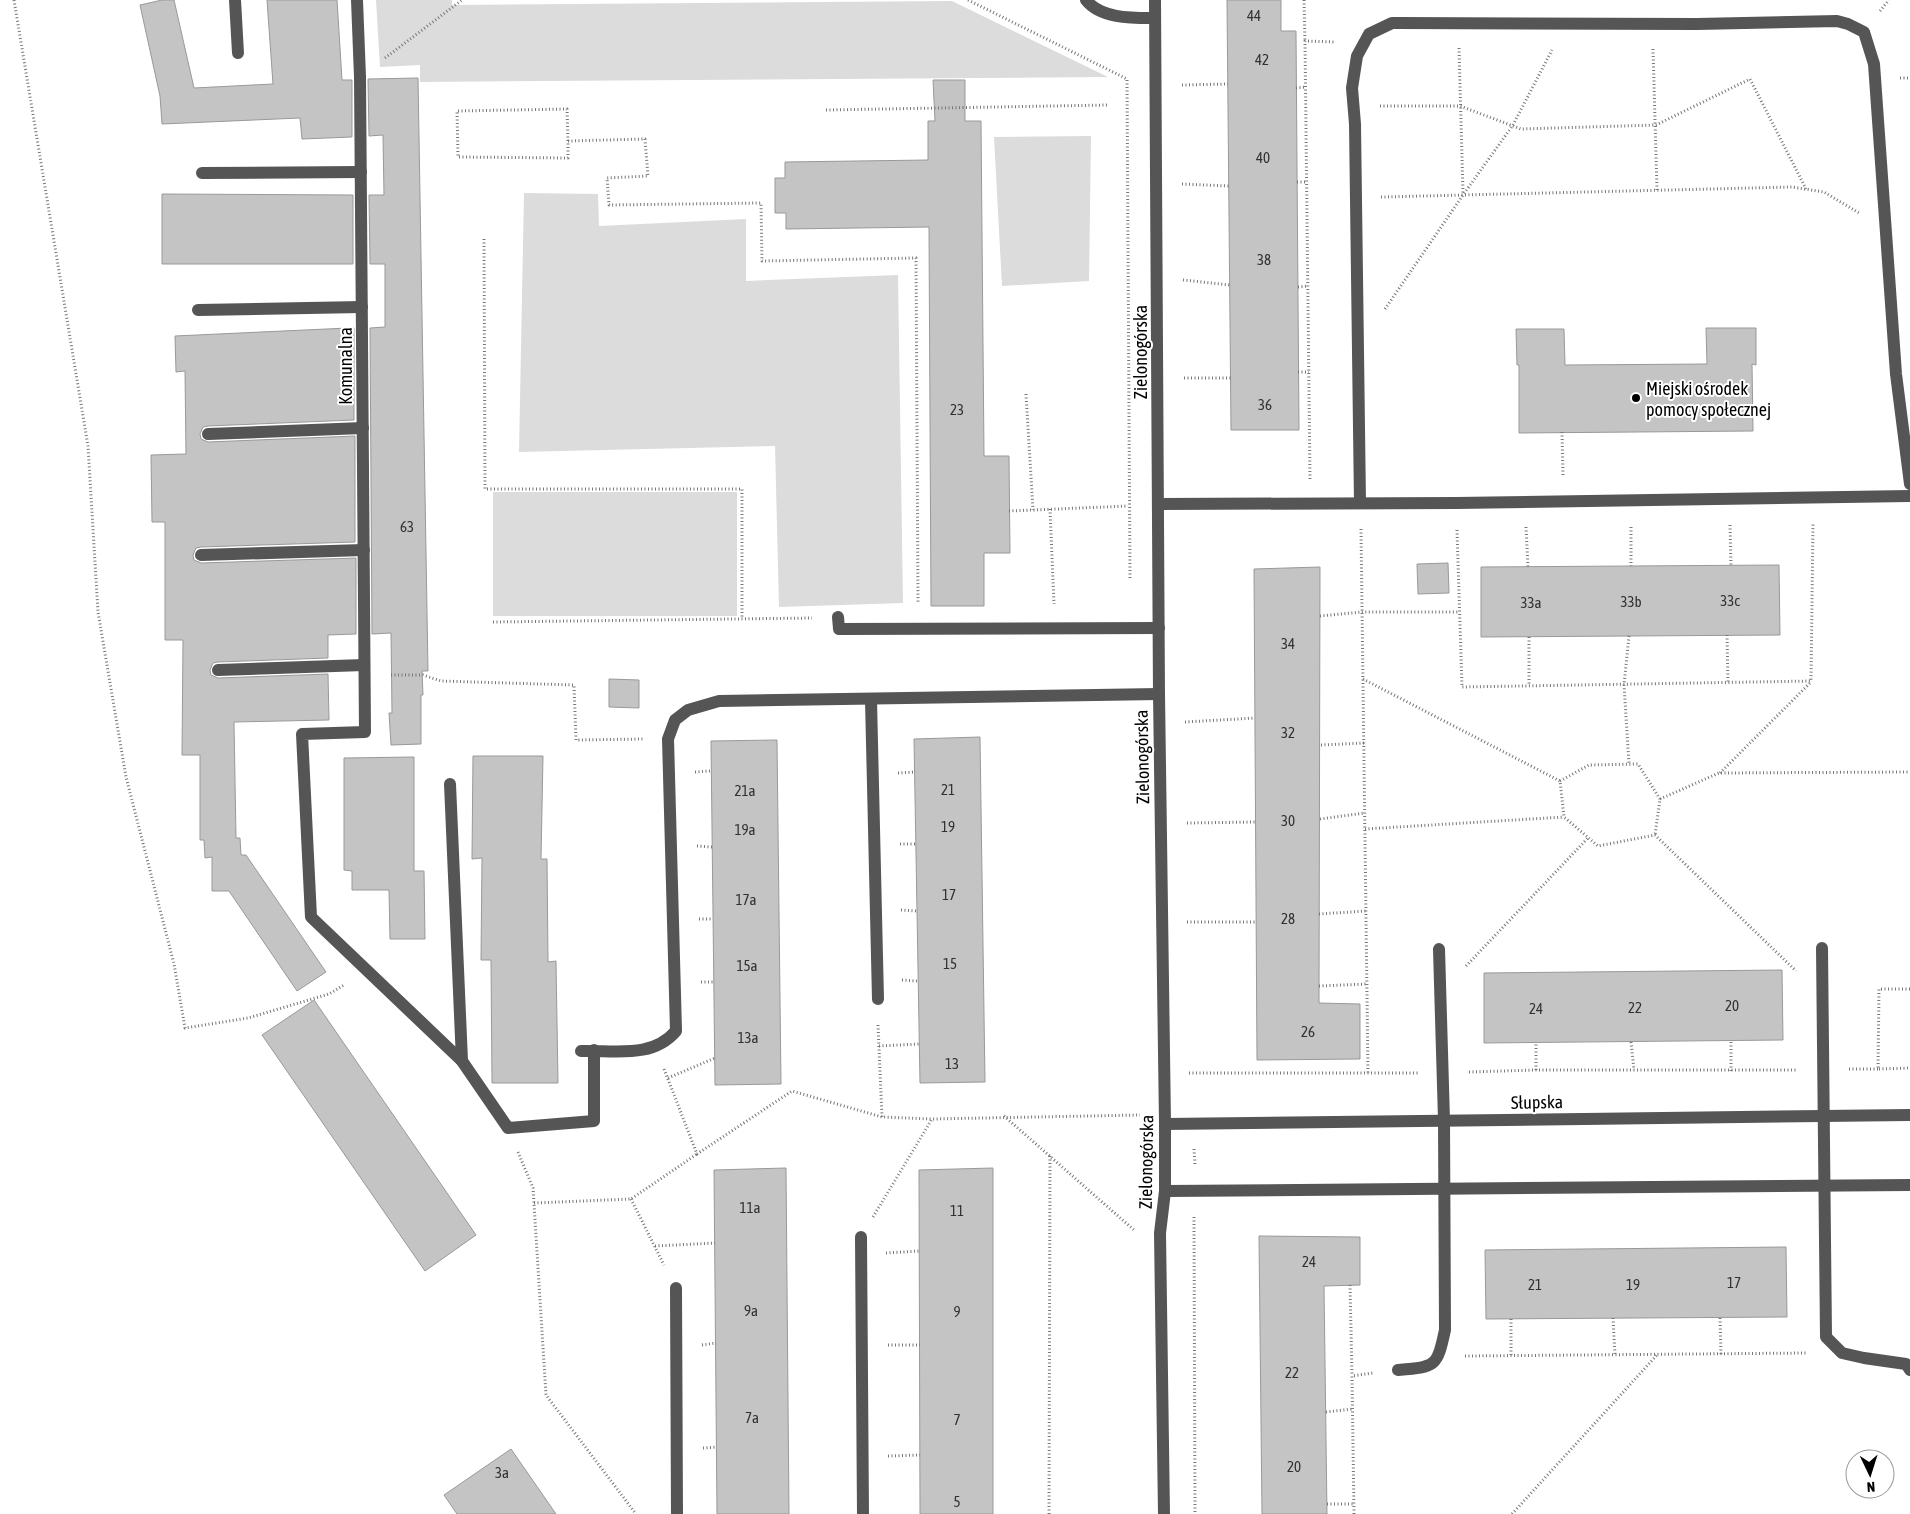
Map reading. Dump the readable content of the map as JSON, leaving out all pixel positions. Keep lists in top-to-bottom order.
{
  "streets": {
    "street": ["Zielonogórska", "Komunalna", "Słupska"]
  },
  "crossings": [
    ["Zielonogórska", "Słupska"]
  ],
  "places": ["Miejski ośrodek pomocy społecznej"],
  "house_numbers": [
    "44",
    "42",
    "40",
    "38",
    "36",
    "23",
    "63",
    "33c",
    "33b",
    "33a",
    "34",
    "32",
    "21",
    "21a",
    "30",
    "19",
    "19a",
    "17",
    "17a",
    "28",
    "15",
    "15a",
    "20",
    "22",
    "24",
    "26",
    "13a",
    "13",
    "11a",
    "11",
    "24",
    "17",
    "21",
    "19",
    "9a",
    "9",
    "22",
    "7a",
    "7",
    "20",
    "3a",
    "5"
  ],
  "north": "bottom"
}
